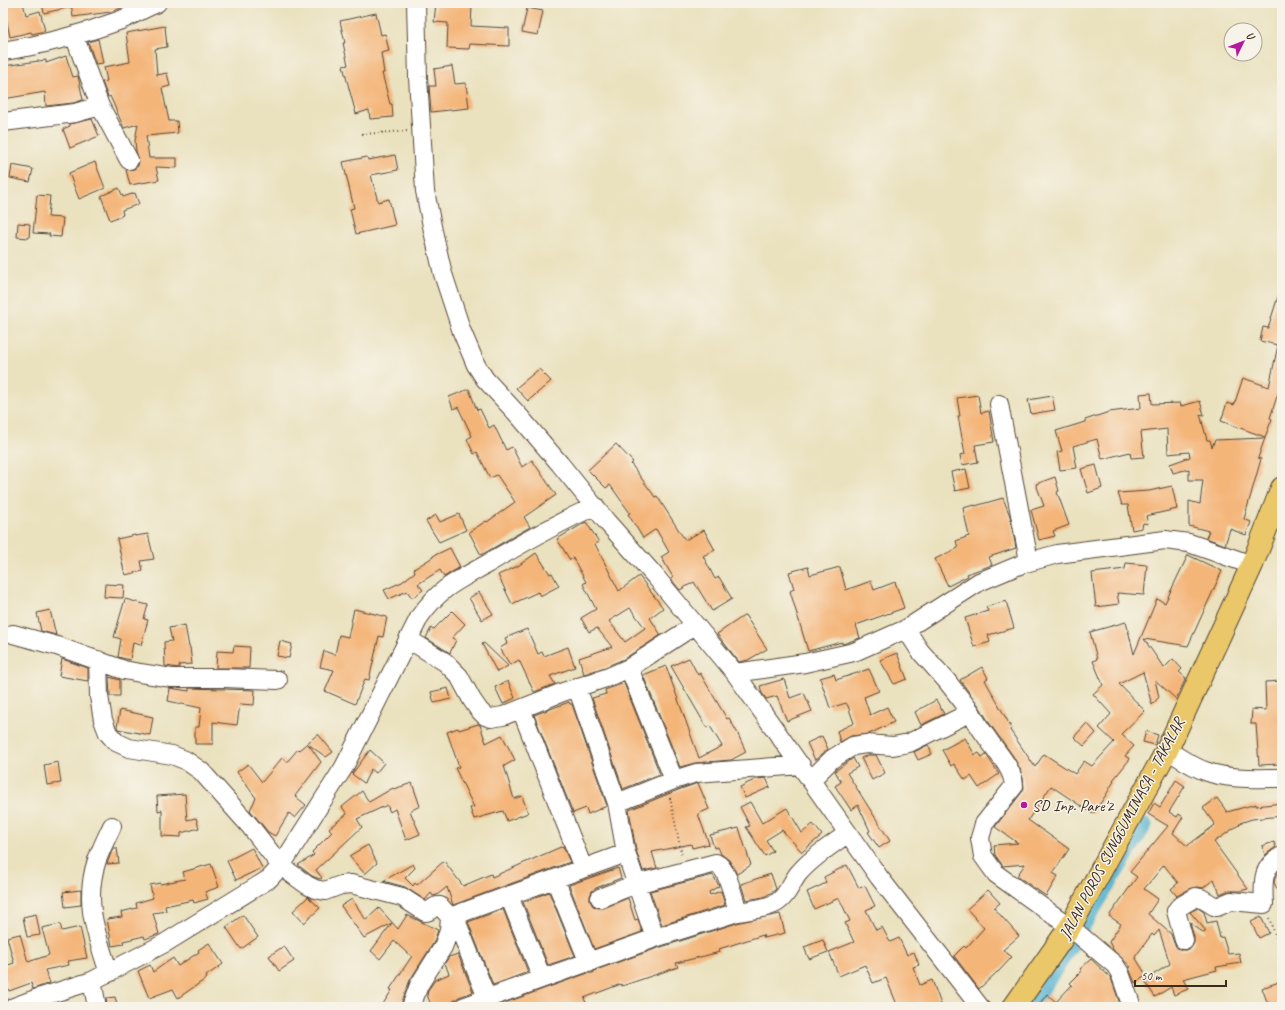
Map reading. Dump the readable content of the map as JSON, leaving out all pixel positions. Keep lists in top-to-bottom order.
{
  "streets": {
    "highway": ["JALAN POROS SUNGGUMINASA - TAKALAR"]
  },
  "places": ["SD Inp. Pare'2"],
  "scale_bar": "50 m",
  "north": "top right"
}
